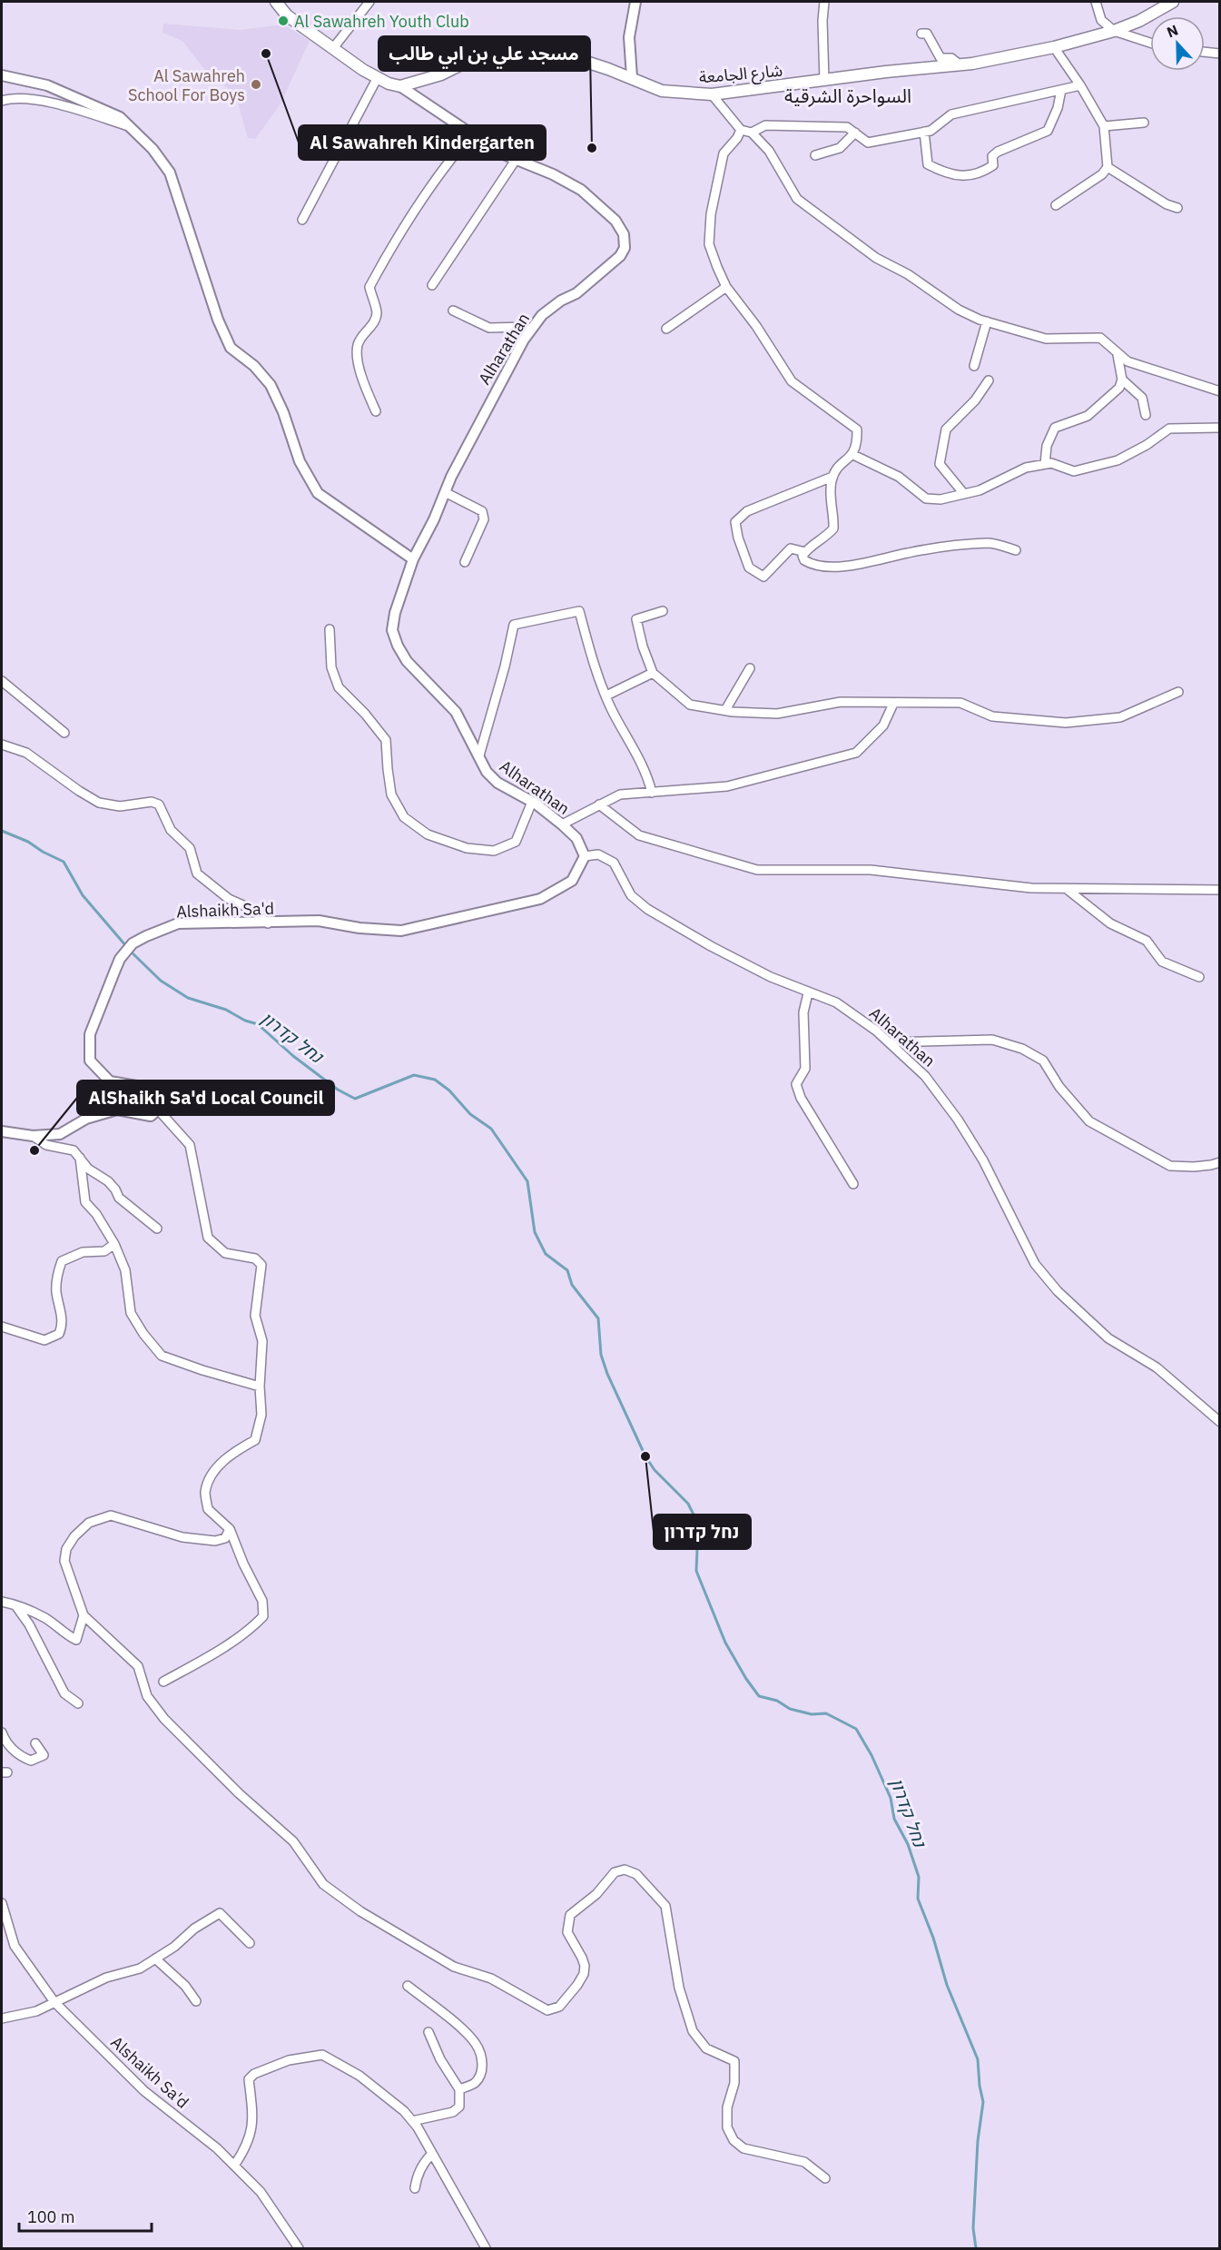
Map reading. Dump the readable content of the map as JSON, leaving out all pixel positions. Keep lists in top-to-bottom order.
{
  "streets": {
    "main road": ["شارع الجامعة"],
    "street": ["Alharathan", "Alshaikh Sa'd"]
  },
  "crossings": [
    ["شارع الجامعة", "Alharathan"],
    ["Alharathan", "Alshaikh Sa'd"]
  ],
  "districts": ["السواحرة الشرقية"],
  "water": ["נחל קדרון"],
  "places": [
    "Al Sawahreh Youth Club",
    "Al Sawahreh Kindergarten",
    "Al Sawahreh School For Boys",
    "مسجد علي بن ابي طالب",
    "AlShaikh Sa'd Local Council",
    "נחל קדרון"
  ],
  "scale_bar": "100 m",
  "north": "top"
}
